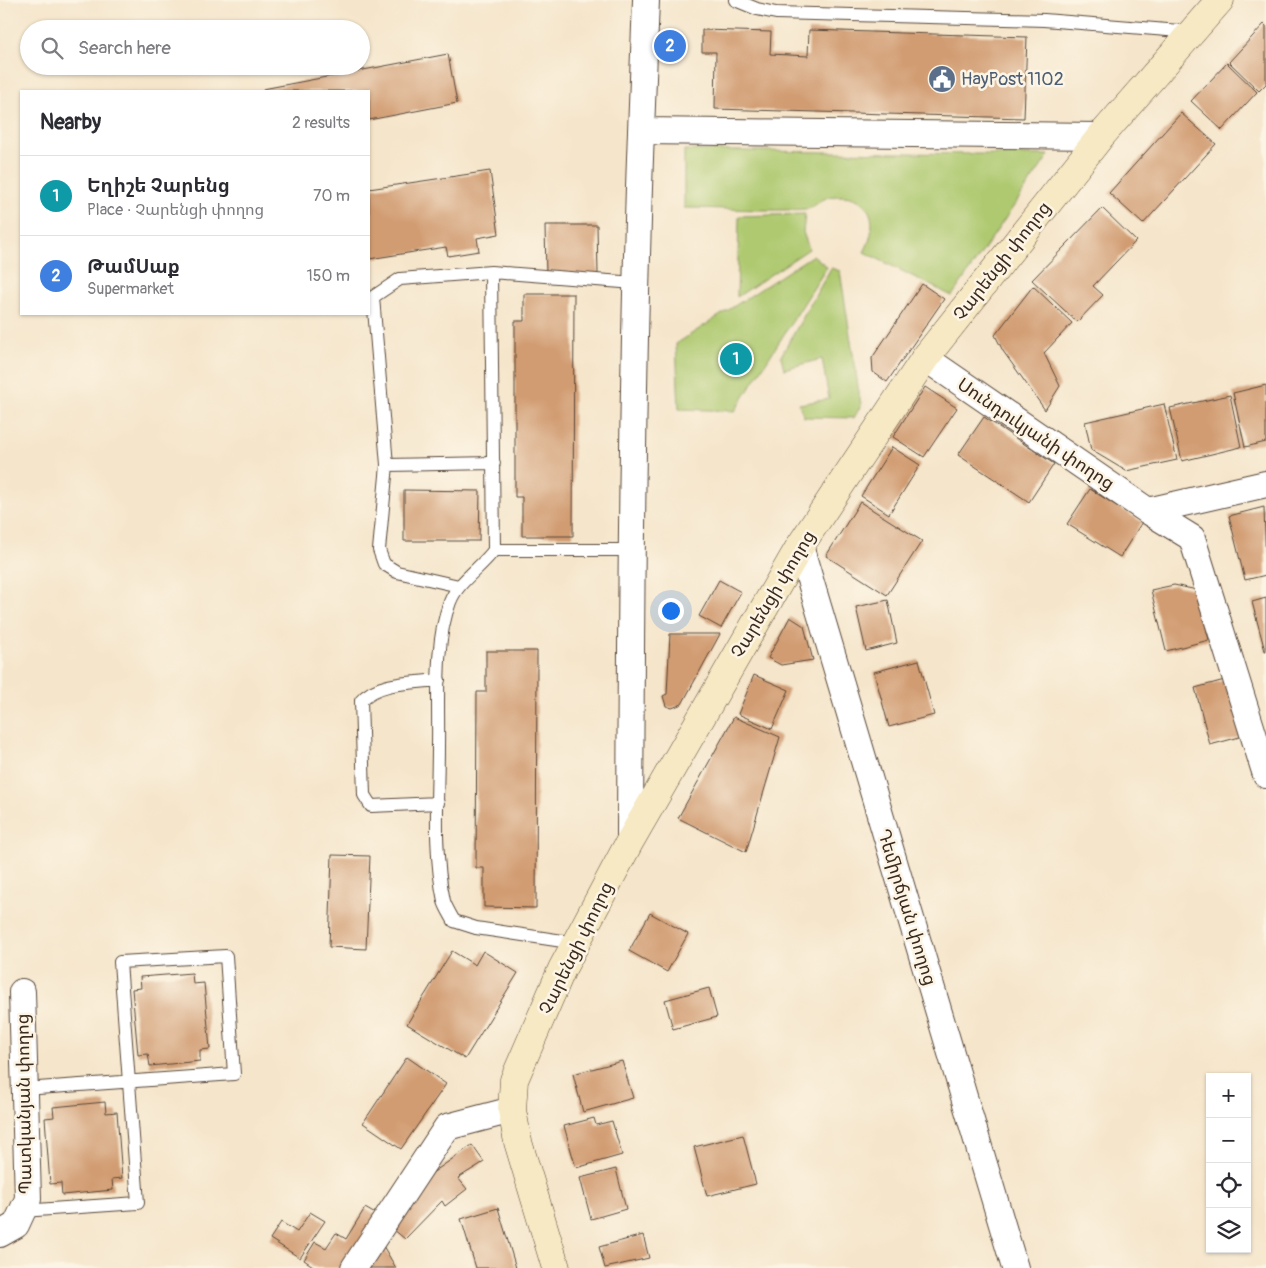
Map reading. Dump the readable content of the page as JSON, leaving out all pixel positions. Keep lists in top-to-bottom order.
{
  "streets": {
    "main road": ["Չարենցի փողոց"],
    "street": ["Սունդուկյանի փողոց", "Դեմիրճյան փողոց", "Պատկանյան փողոց"]
  },
  "crossings": [
    ["Չարենցի փողոց", "Սունդուկյանի փողոց"],
    ["Չարենցի փողոց", "Դեմիրճյան փողոց"]
  ],
  "places": {
    "public building": ["HayPost 1102"]
  },
  "page": {
    "search": "Search here",
    "pins": ["2", "1"],
    "heading": ["Nearby", "2 results"],
    "list": [
      {
        "mark": "1",
        "name": "Եղիշե Չարենց",
        "note": "Place · Չարենցի փողոց",
        "value": "70 m"
      },
      {
        "mark": "2",
        "name": "ԹամՍաք",
        "note": "Supermarket",
        "value": "150 m"
      }
    ],
    "map_buttons": ["+", "−"]
  }
}
